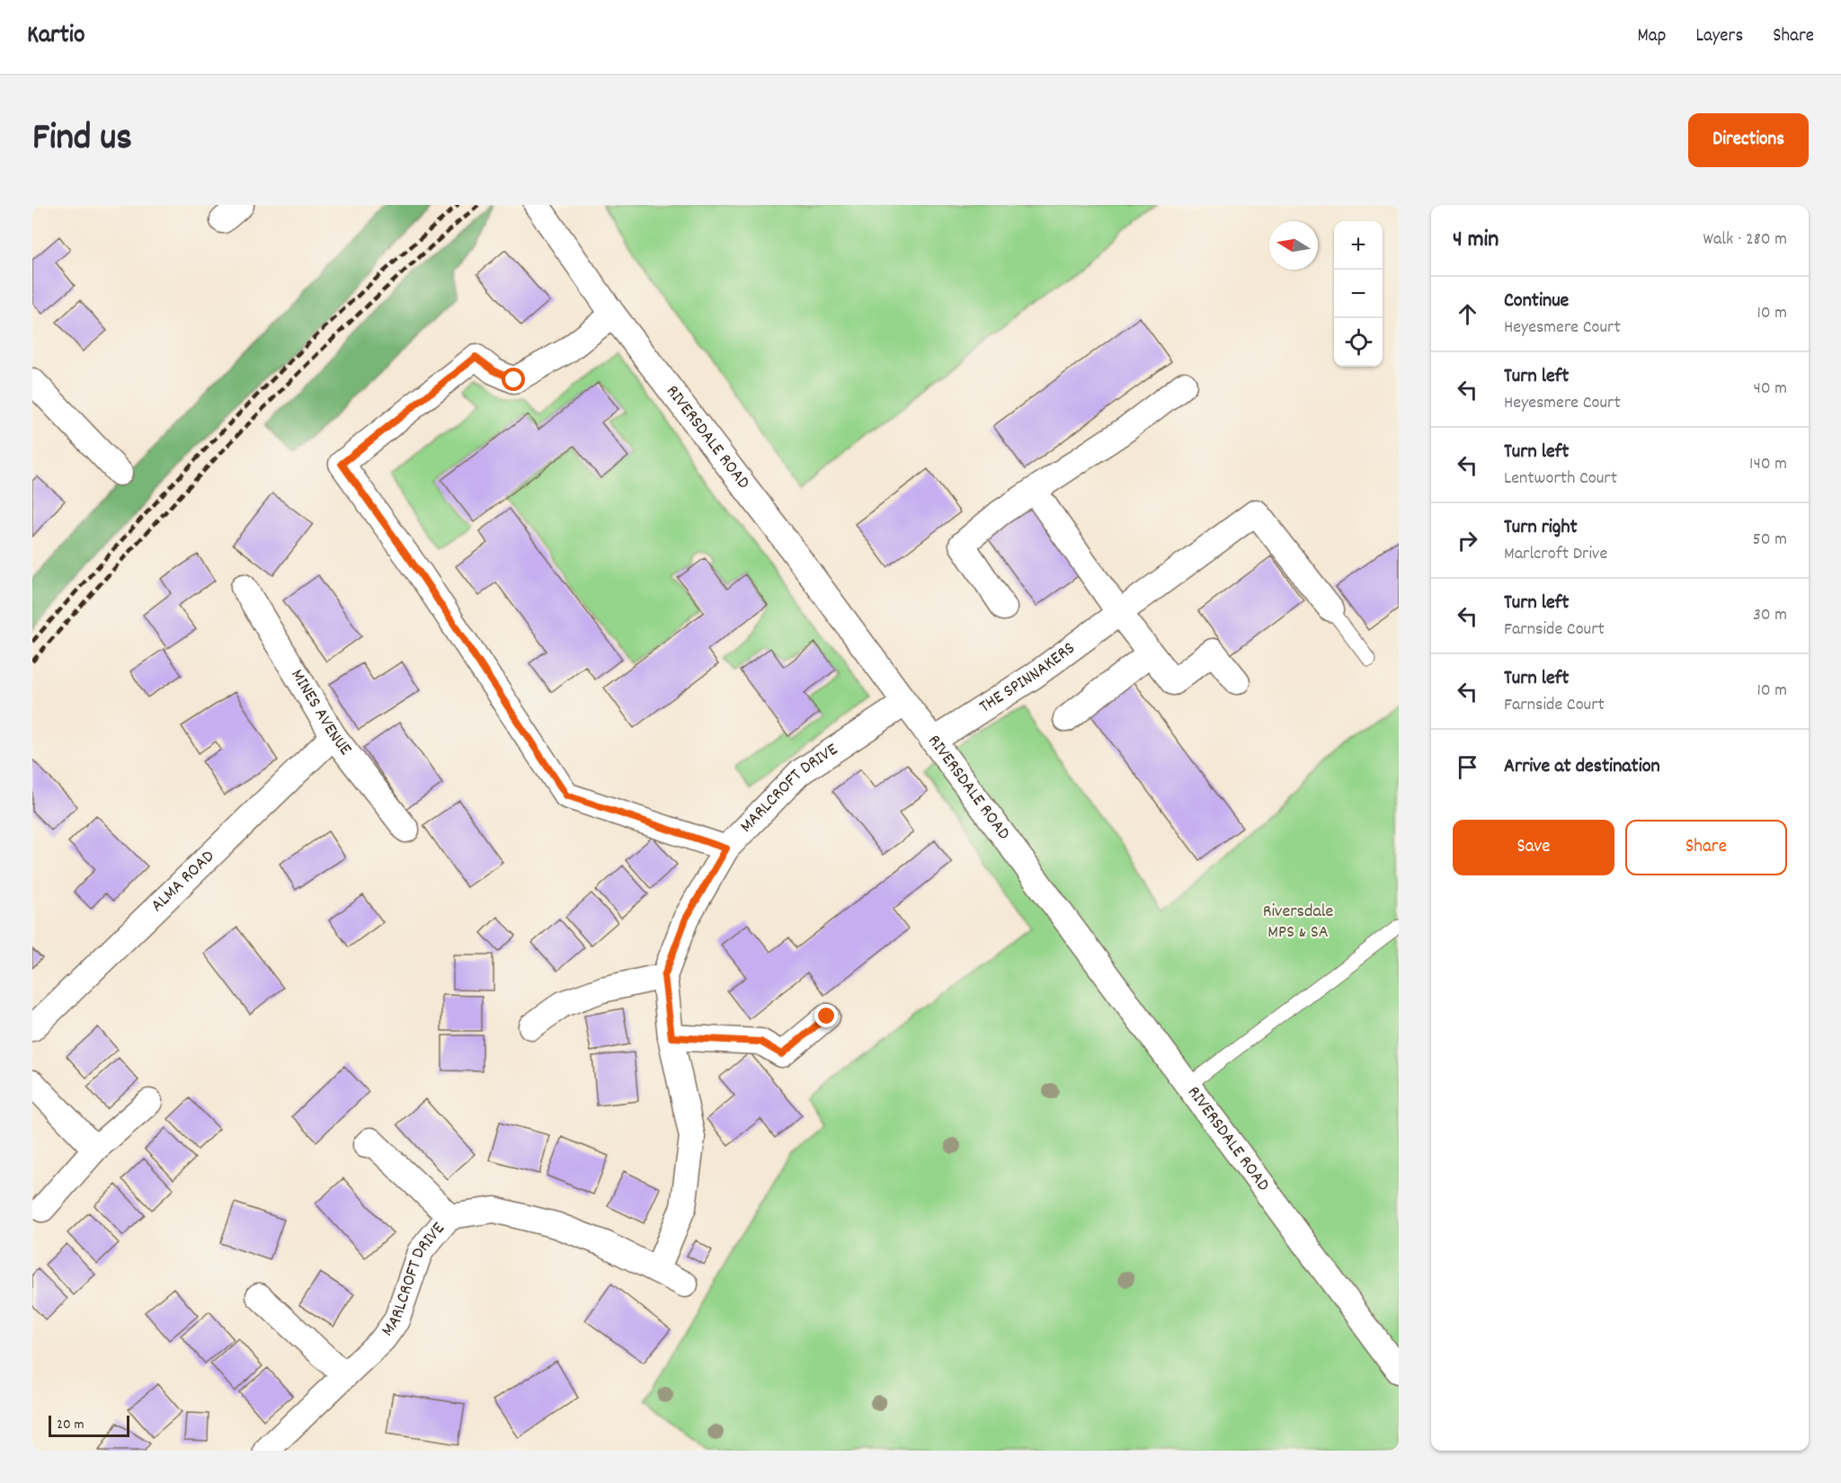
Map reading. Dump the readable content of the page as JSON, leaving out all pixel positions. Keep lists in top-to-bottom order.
{
  "streets": {
    "street": [
      "RIVERSDALE ROAD",
      "THE SPINNAKERS",
      "MINES AVENUE",
      "MARLCROFT DRIVE",
      "ALMA ROAD"
    ]
  },
  "crossings": [
    ["RIVERSDALE ROAD", "THE SPINNAKERS"],
    ["RIVERSDALE ROAD", "MARLCROFT DRIVE"],
    ["MINES AVENUE", "ALMA ROAD"]
  ],
  "parks": ["Riversdale MPS & SA"],
  "scale_bar": "20 m",
  "north": "left",
  "page": {
    "header": "Kartio",
    "nav": ["Map", "Layers", "Share"],
    "title": "Find us",
    "buttons": [
      "Directions",
      ["Save", "Share"]
    ],
    "heading": ["4 min", "Walk · 280 m"],
    "map_buttons": ["+", "−"],
    "list": [
      ["Continue", "Heyesmere Court", "10 m"],
      ["Turn left", "Heyesmere Court", "40 m"],
      ["Turn left", "Lentworth Court", "140 m"],
      ["Turn right", "Marlcroft Drive", "50 m"],
      ["Turn left", "Farnside Court", "30 m"],
      ["Turn left", "Farnside Court", "10 m"],
      "Arrive at destination"
    ],
    "scale": "20 m"
  }
}
